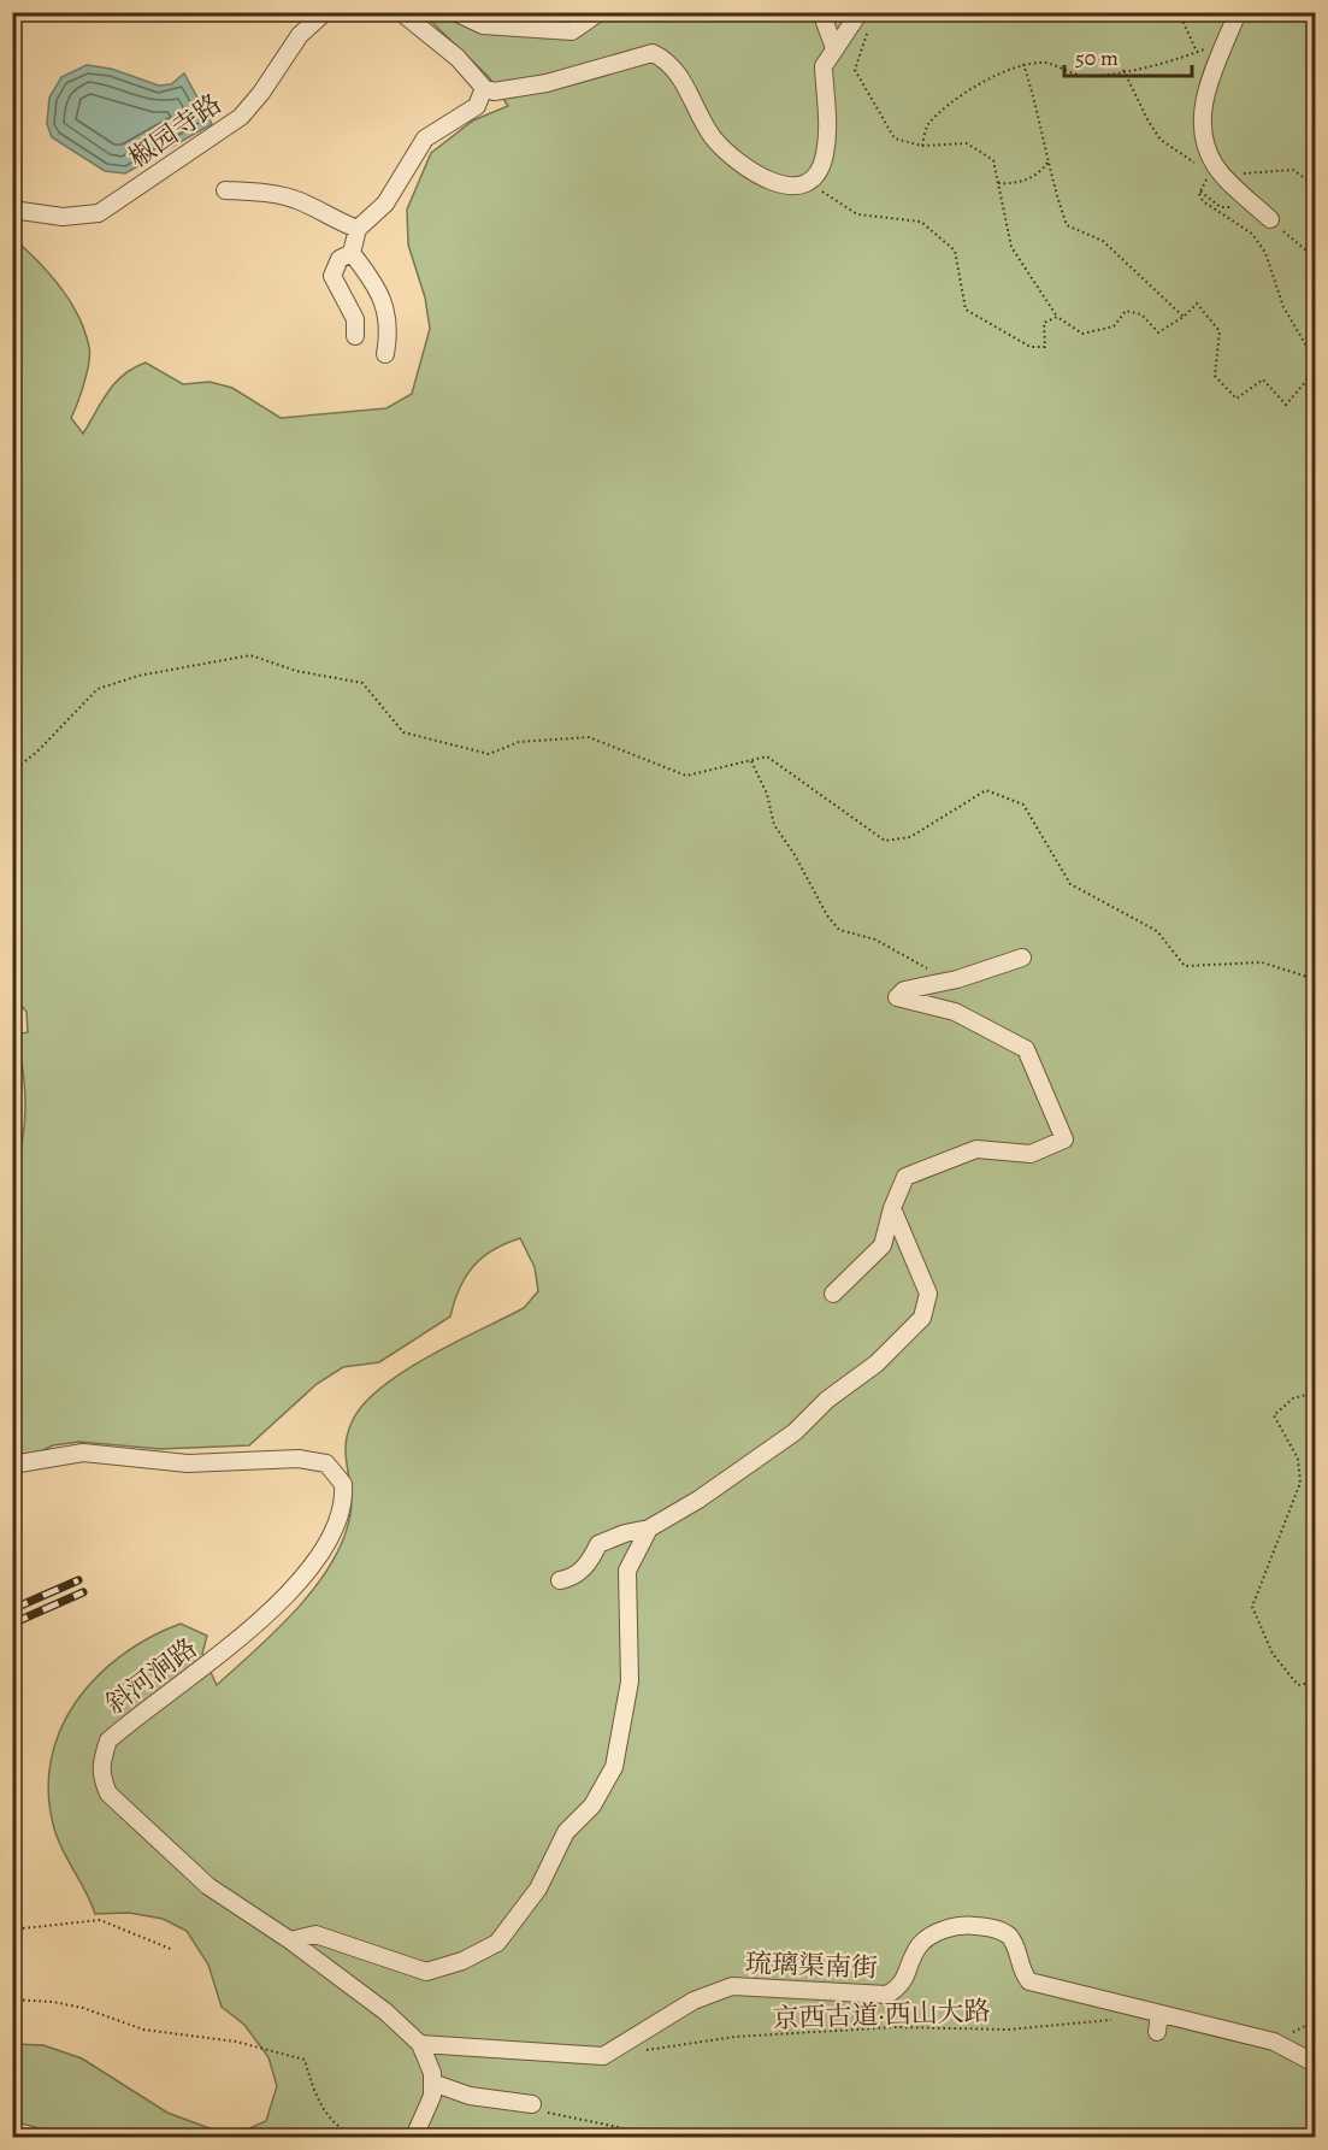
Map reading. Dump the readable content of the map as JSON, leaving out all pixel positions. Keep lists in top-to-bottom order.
{
  "streets": {
    "street": ["椒园寺路", "斜河涧路", "琉璃渠南街"],
    "path": ["京西古道·西山大路"]
  },
  "crossings": [
    ["斜河涧路", "琉璃渠南街"]
  ],
  "scale_bar": "50 m"
}
